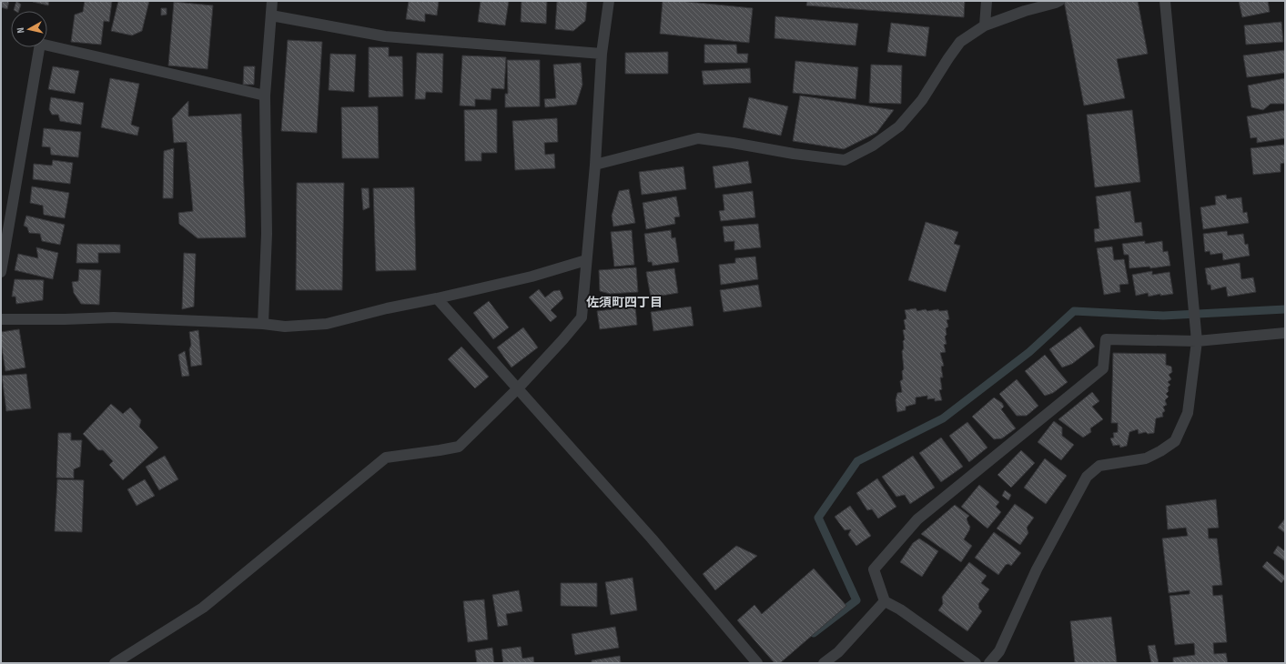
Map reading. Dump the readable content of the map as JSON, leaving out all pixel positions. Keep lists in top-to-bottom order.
{
  "districts": ["佐須町四丁目"],
  "north": "left"
}
